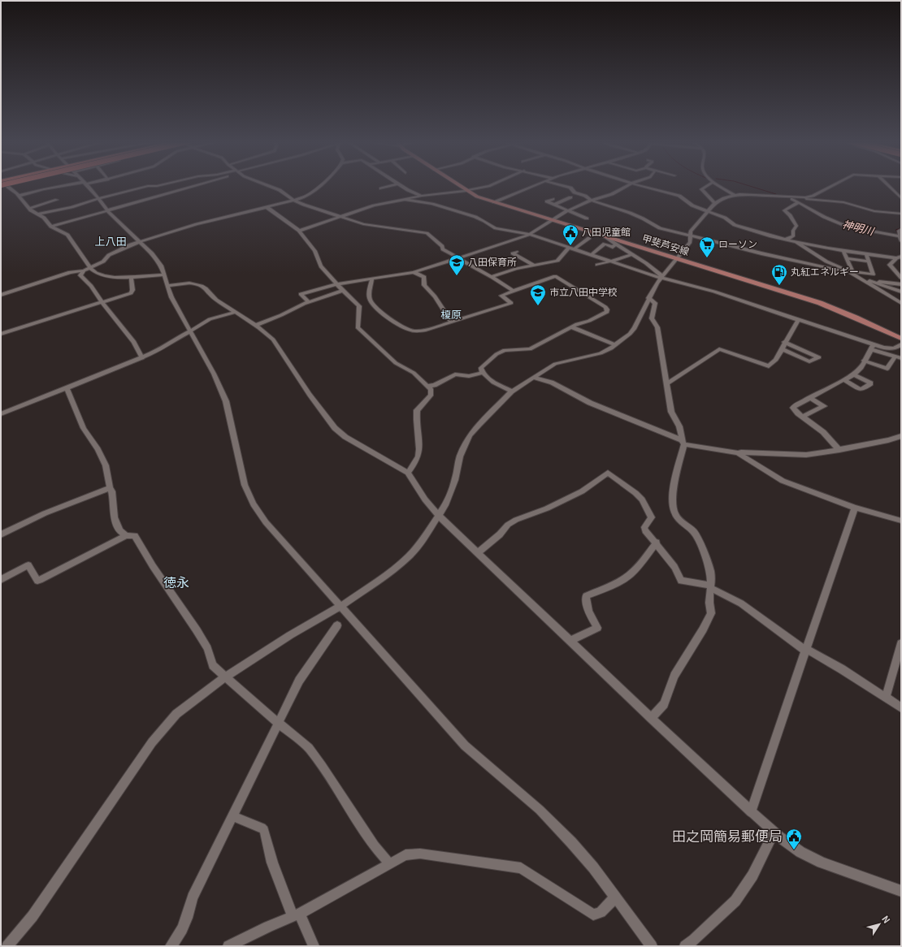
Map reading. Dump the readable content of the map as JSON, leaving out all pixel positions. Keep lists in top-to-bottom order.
{
  "streets": {
    "main road": ["甲斐芦安線"]
  },
  "districts": ["上八田", "榎原", "徳永"],
  "water": ["神明川"],
  "places": {
    "public building": ["八田児童館", "田之岡簡易郵便局"],
    "supermarket": ["ローソン"],
    "school or university": ["八田保育所", "市立八田中学校"],
    "fuel station": ["丸紅エネルギー"]
  },
  "north": "top right"
}
